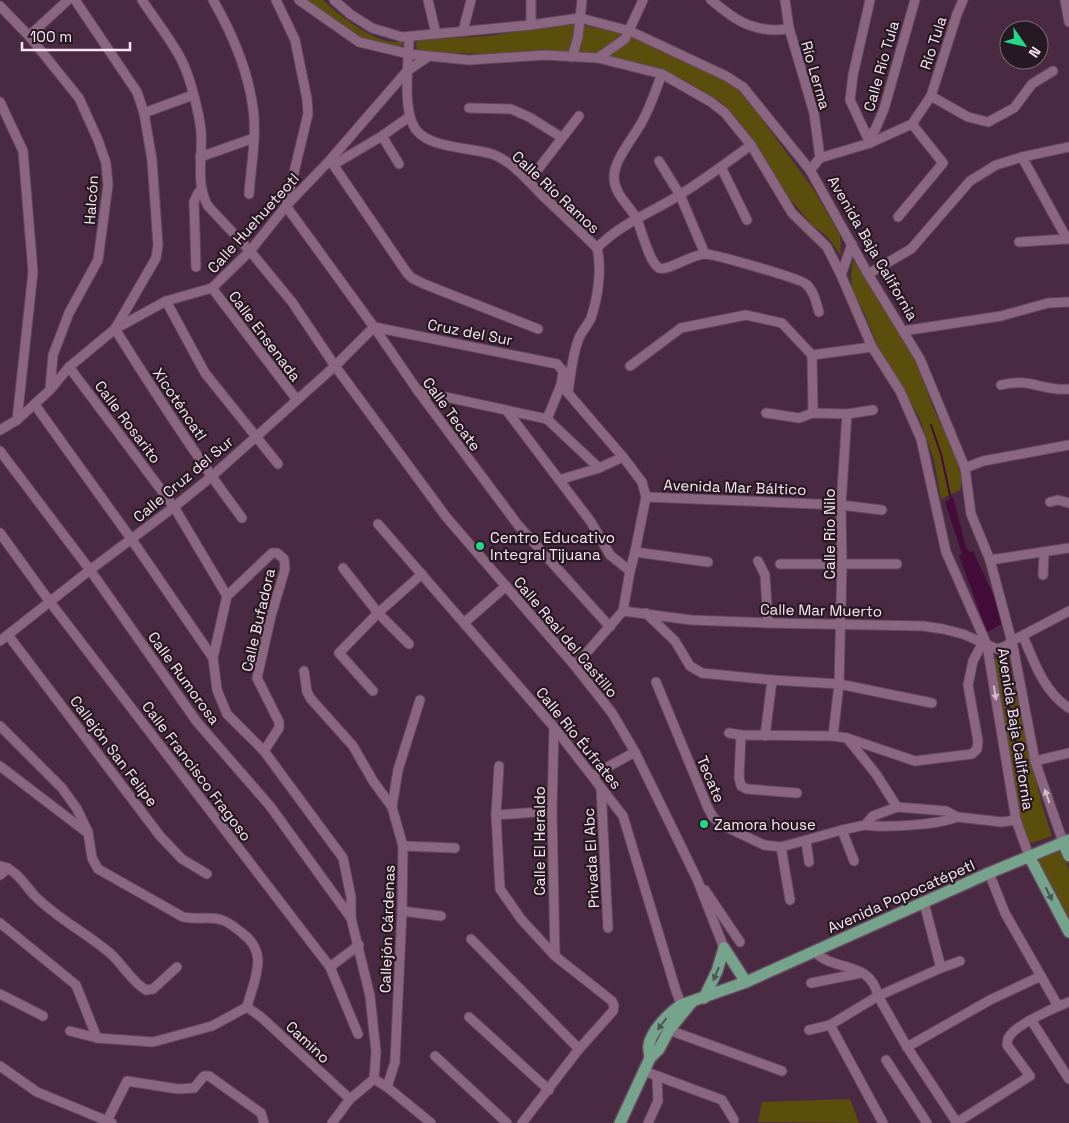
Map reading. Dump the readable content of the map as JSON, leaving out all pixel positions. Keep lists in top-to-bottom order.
{
  "streets": {
    "main road": ["Avenida Baja California", "Avenida Popocatépetl"],
    "street": [
      "Río Tula",
      "Calle Río Tula",
      "Río Lerma",
      "Calle Río Ramos",
      "Halcón",
      "Calle Huehueteotl",
      "Cruz del Sur",
      "Calle Ensenada",
      "Xicoténcatl",
      "Calle Tecate",
      "Calle Rosarito",
      "Calle Cruz del Sur",
      "Avenida Mar Báltico",
      "Calle Río Nilo",
      "Calle Mar Muerto",
      "Calle Bufadora",
      "Calle Real del Castillo",
      "Calle Rumorosa",
      "Calle Río Éufrates",
      "Callejón San Felipe",
      "Calle Francisco Fragoso",
      "Tecate",
      "Calle El Heraldo",
      "Privada El Abc",
      "Callejón Cárdenas",
      "Camino"
    ]
  },
  "crossings": [
    ["Halcón", "Calle Huehueteotl"],
    ["Calle Huehueteotl", "Avenida Baja California"],
    ["Calle Huehueteotl", "Calle Ensenada"],
    ["Calle Huehueteotl", "Xicoténcatl"],
    ["Calle Huehueteotl", "Calle Tecate"],
    ["Calle Huehueteotl", "Calle Rosarito"],
    ["Calle Huehueteotl", "Calle Real del Castillo"],
    ["Avenida Baja California", "Calle Mar Muerto"],
    ["Avenida Baja California", "Avenida Popocatépetl"],
    ["Cruz del Sur", "Calle Tecate"],
    ["Cruz del Sur", "Calle Cruz del Sur"],
    ["Calle Ensenada", "Calle Cruz del Sur"],
    ["Xicoténcatl", "Calle Cruz del Sur"],
    ["Calle Tecate", "Calle Cruz del Sur"],
    ["Calle Rosarito", "Calle Cruz del Sur"],
    ["Calle Rosarito", "Calle Bufadora"],
    ["Calle Cruz del Sur", "Calle Real del Castillo"],
    ["Calle Cruz del Sur", "Calle Rumorosa"],
    ["Calle Cruz del Sur", "Callejón San Felipe"],
    ["Calle Cruz del Sur", "Calle Francisco Fragoso"],
    ["Avenida Mar Báltico", "Calle Río Nilo"],
    ["Calle Río Nilo", "Calle Mar Muerto"],
    ["Calle Río Éufrates", "Calle El Heraldo"],
    ["Calle Río Éufrates", "Privada El Abc"],
    ["Calle Río Éufrates", "Avenida Popocatépetl"]
  ],
  "places": ["Centro Educativo Integral Tijuana", "Zamora house"],
  "scale_bar": "100 m",
  "north": "bottom right"
}
